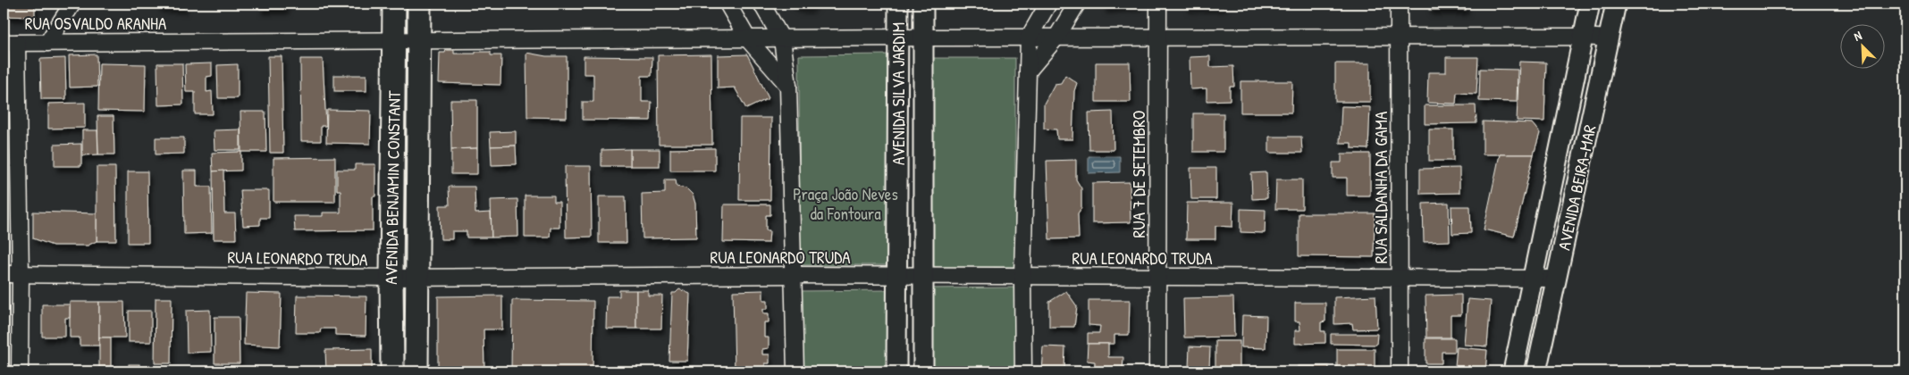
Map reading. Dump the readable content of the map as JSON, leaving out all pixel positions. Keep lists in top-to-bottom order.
{
  "streets": {
    "main road": ["AVENIDA BENJAMIN CONSTANT"],
    "street": [
      "RUA OSVALDO ARANHA",
      "AVENIDA SILVA JARDIM",
      "RUA 7 DE SETEMBRO",
      "RUA SALDANHA DA GAMA",
      "AVENIDA BEIRA-MAR",
      "RUA LEONARDO TRUDA"
    ]
  },
  "crossings": [
    ["RUA OSVALDO ARANHA", "AVENIDA SILVA JARDIM"],
    ["RUA OSVALDO ARANHA", "RUA 7 DE SETEMBRO"],
    ["RUA OSVALDO ARANHA", "AVENIDA BENJAMIN CONSTANT"],
    ["RUA OSVALDO ARANHA", "RUA SALDANHA DA GAMA"],
    ["RUA OSVALDO ARANHA", "AVENIDA BEIRA-MAR"],
    ["AVENIDA SILVA JARDIM", "RUA LEONARDO TRUDA"],
    ["RUA 7 DE SETEMBRO", "RUA LEONARDO TRUDA"],
    ["AVENIDA BENJAMIN CONSTANT", "RUA LEONARDO TRUDA"],
    ["RUA SALDANHA DA GAMA", "RUA LEONARDO TRUDA"],
    ["AVENIDA BEIRA-MAR", "RUA LEONARDO TRUDA"]
  ],
  "parks": ["Praça João Neves da Fontoura"],
  "north": "top left"
}
